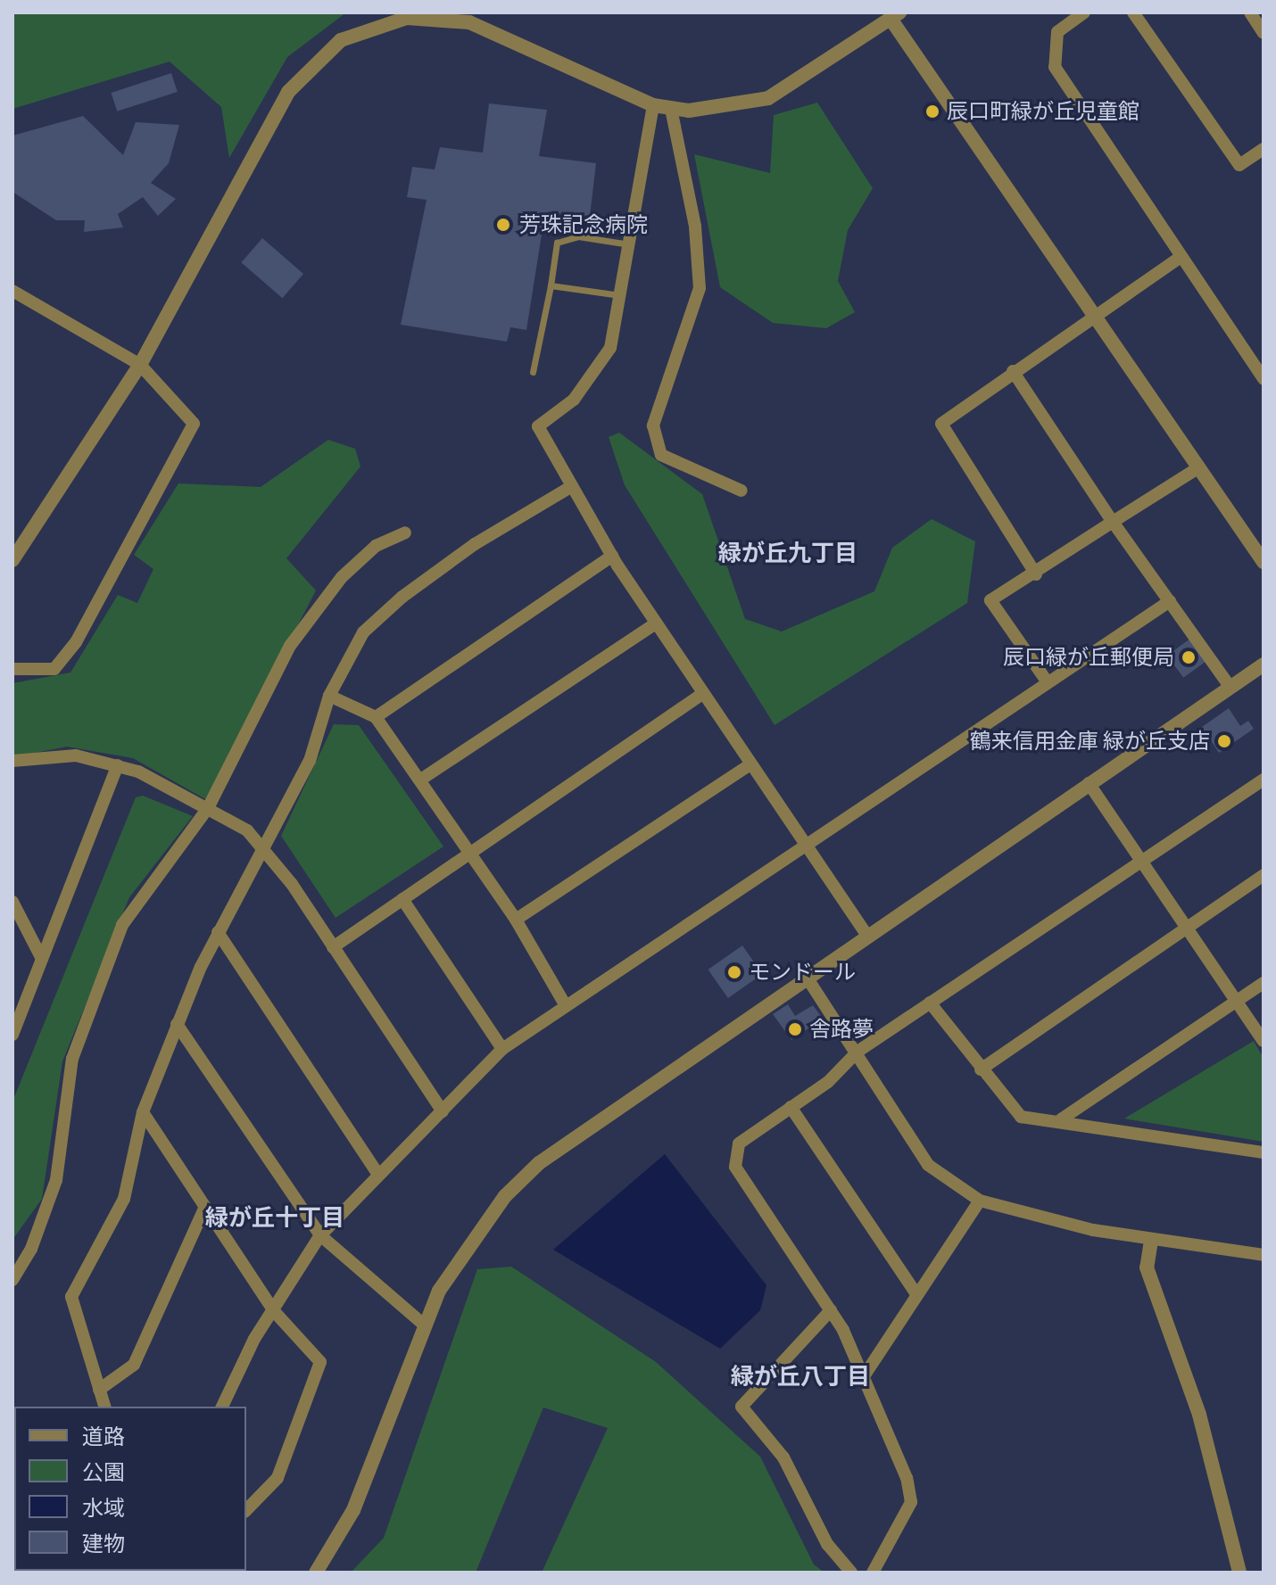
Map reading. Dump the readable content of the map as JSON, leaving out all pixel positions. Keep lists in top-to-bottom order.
{
  "districts": ["緑が丘九丁目", "緑が丘十丁目", "緑が丘八丁目"],
  "places": [
    "辰口町緑が丘児童館",
    "芳珠記念病院",
    "辰口緑が丘郵便局",
    "鶴来信用金庫 緑が丘支店",
    "モンドール",
    "舎路夢"
  ],
  "legend": [
    "道路",
    "公園",
    "水域",
    "建物"
  ]
}
